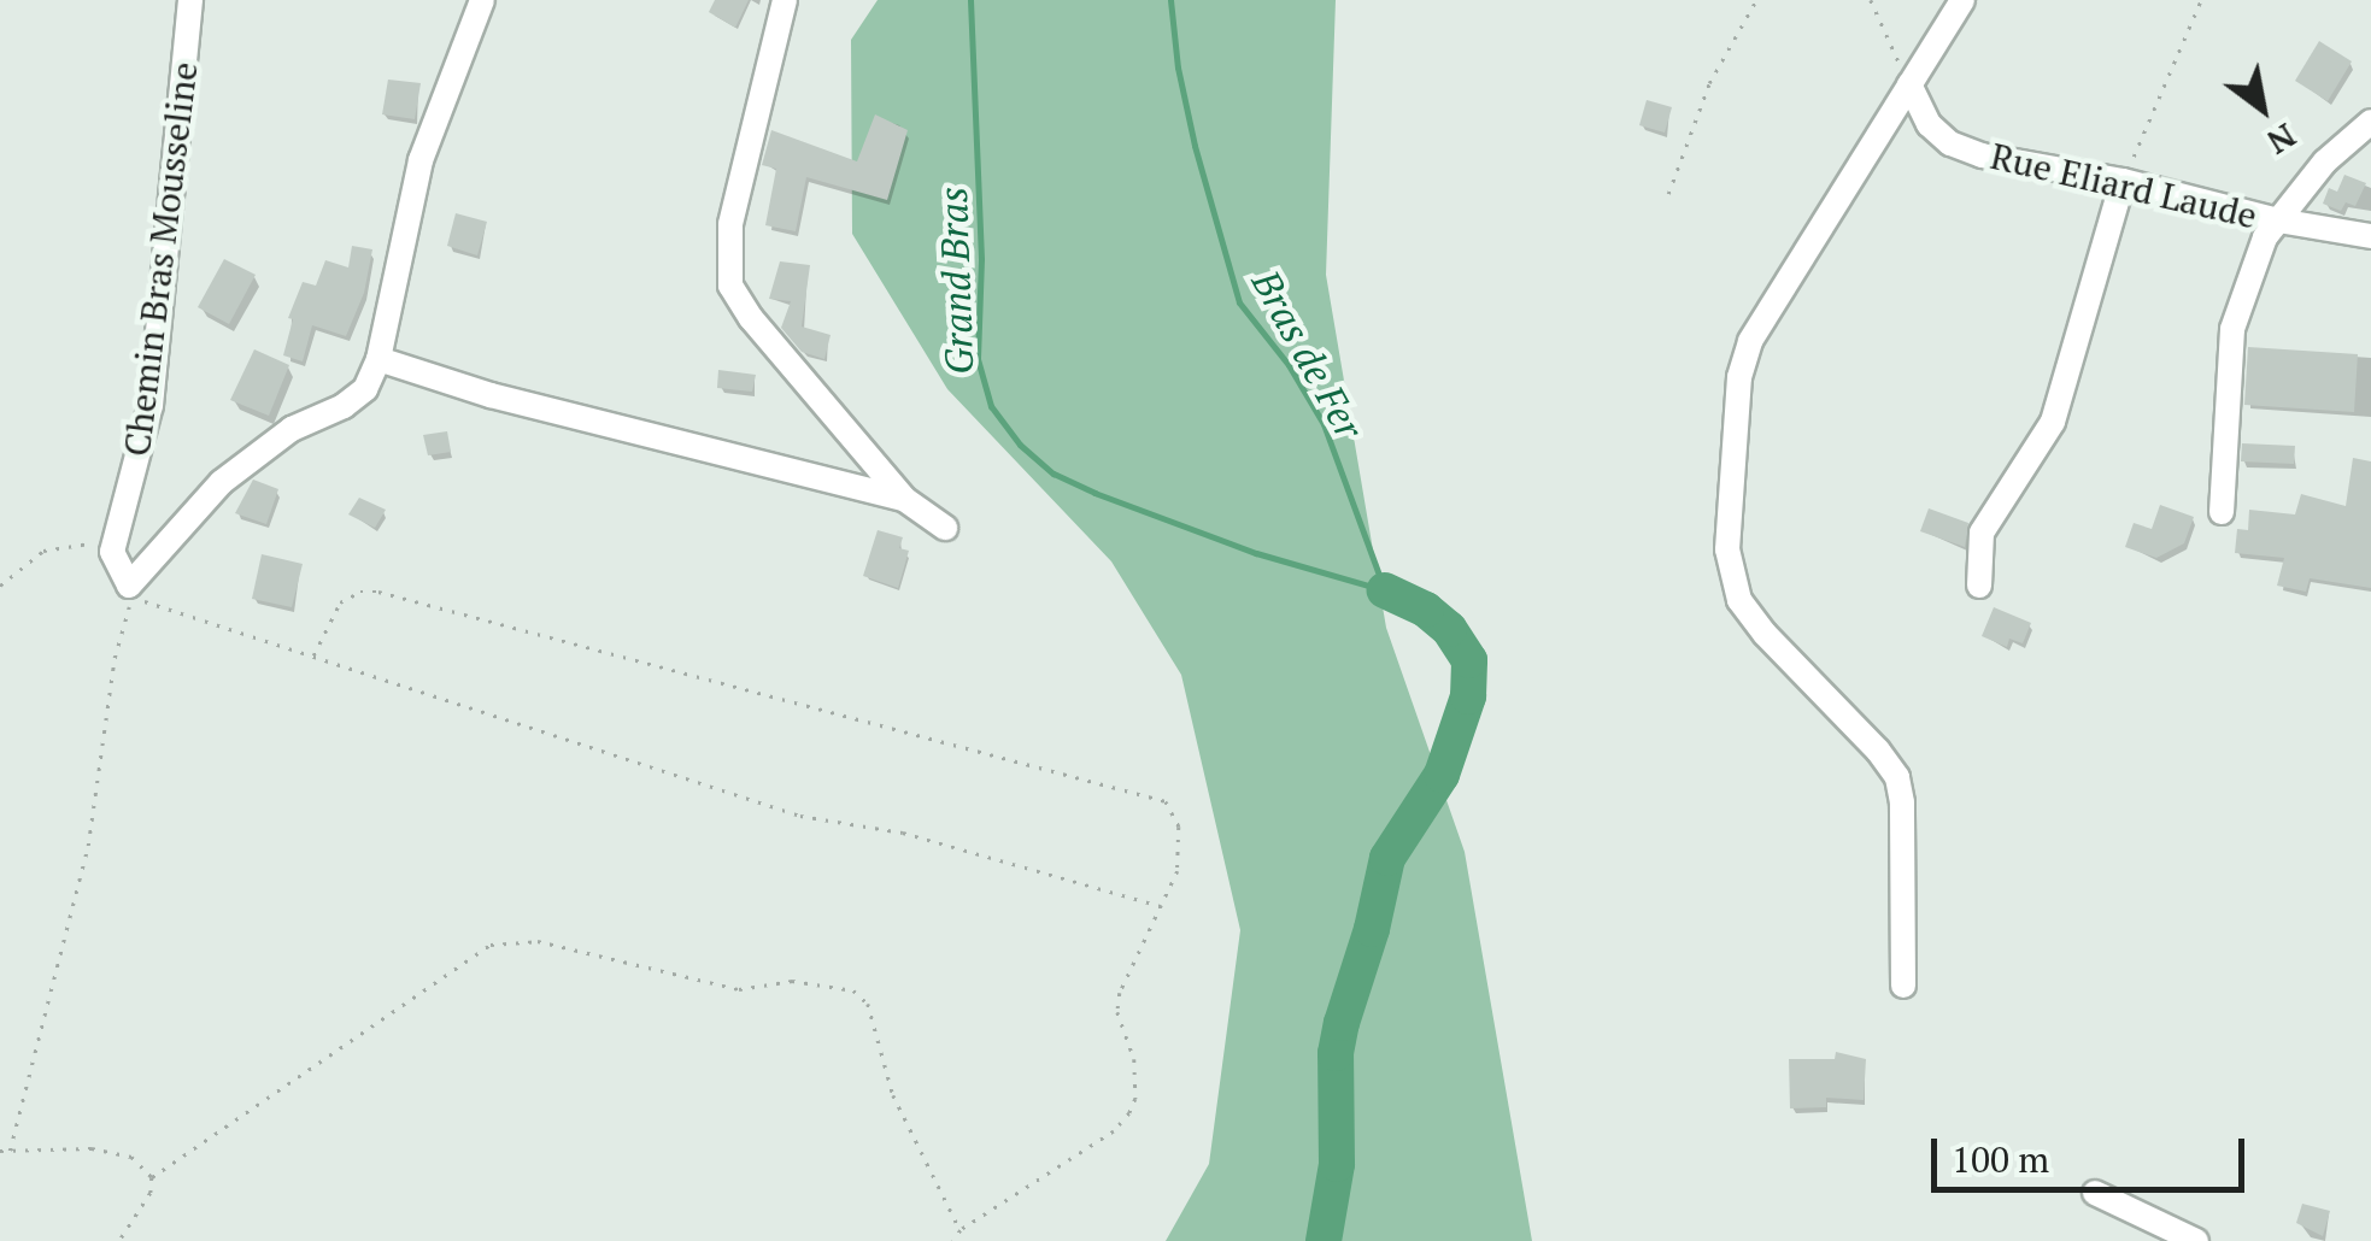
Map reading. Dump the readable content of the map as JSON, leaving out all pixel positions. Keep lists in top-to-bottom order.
{
  "streets": {
    "street": ["Rue Eliard Laude", "Chemin Bras Mousseline"]
  },
  "water": ["Grand Bras", "Bras de Fer"],
  "scale_bar": "100 m",
  "north": "bottom right"
}
